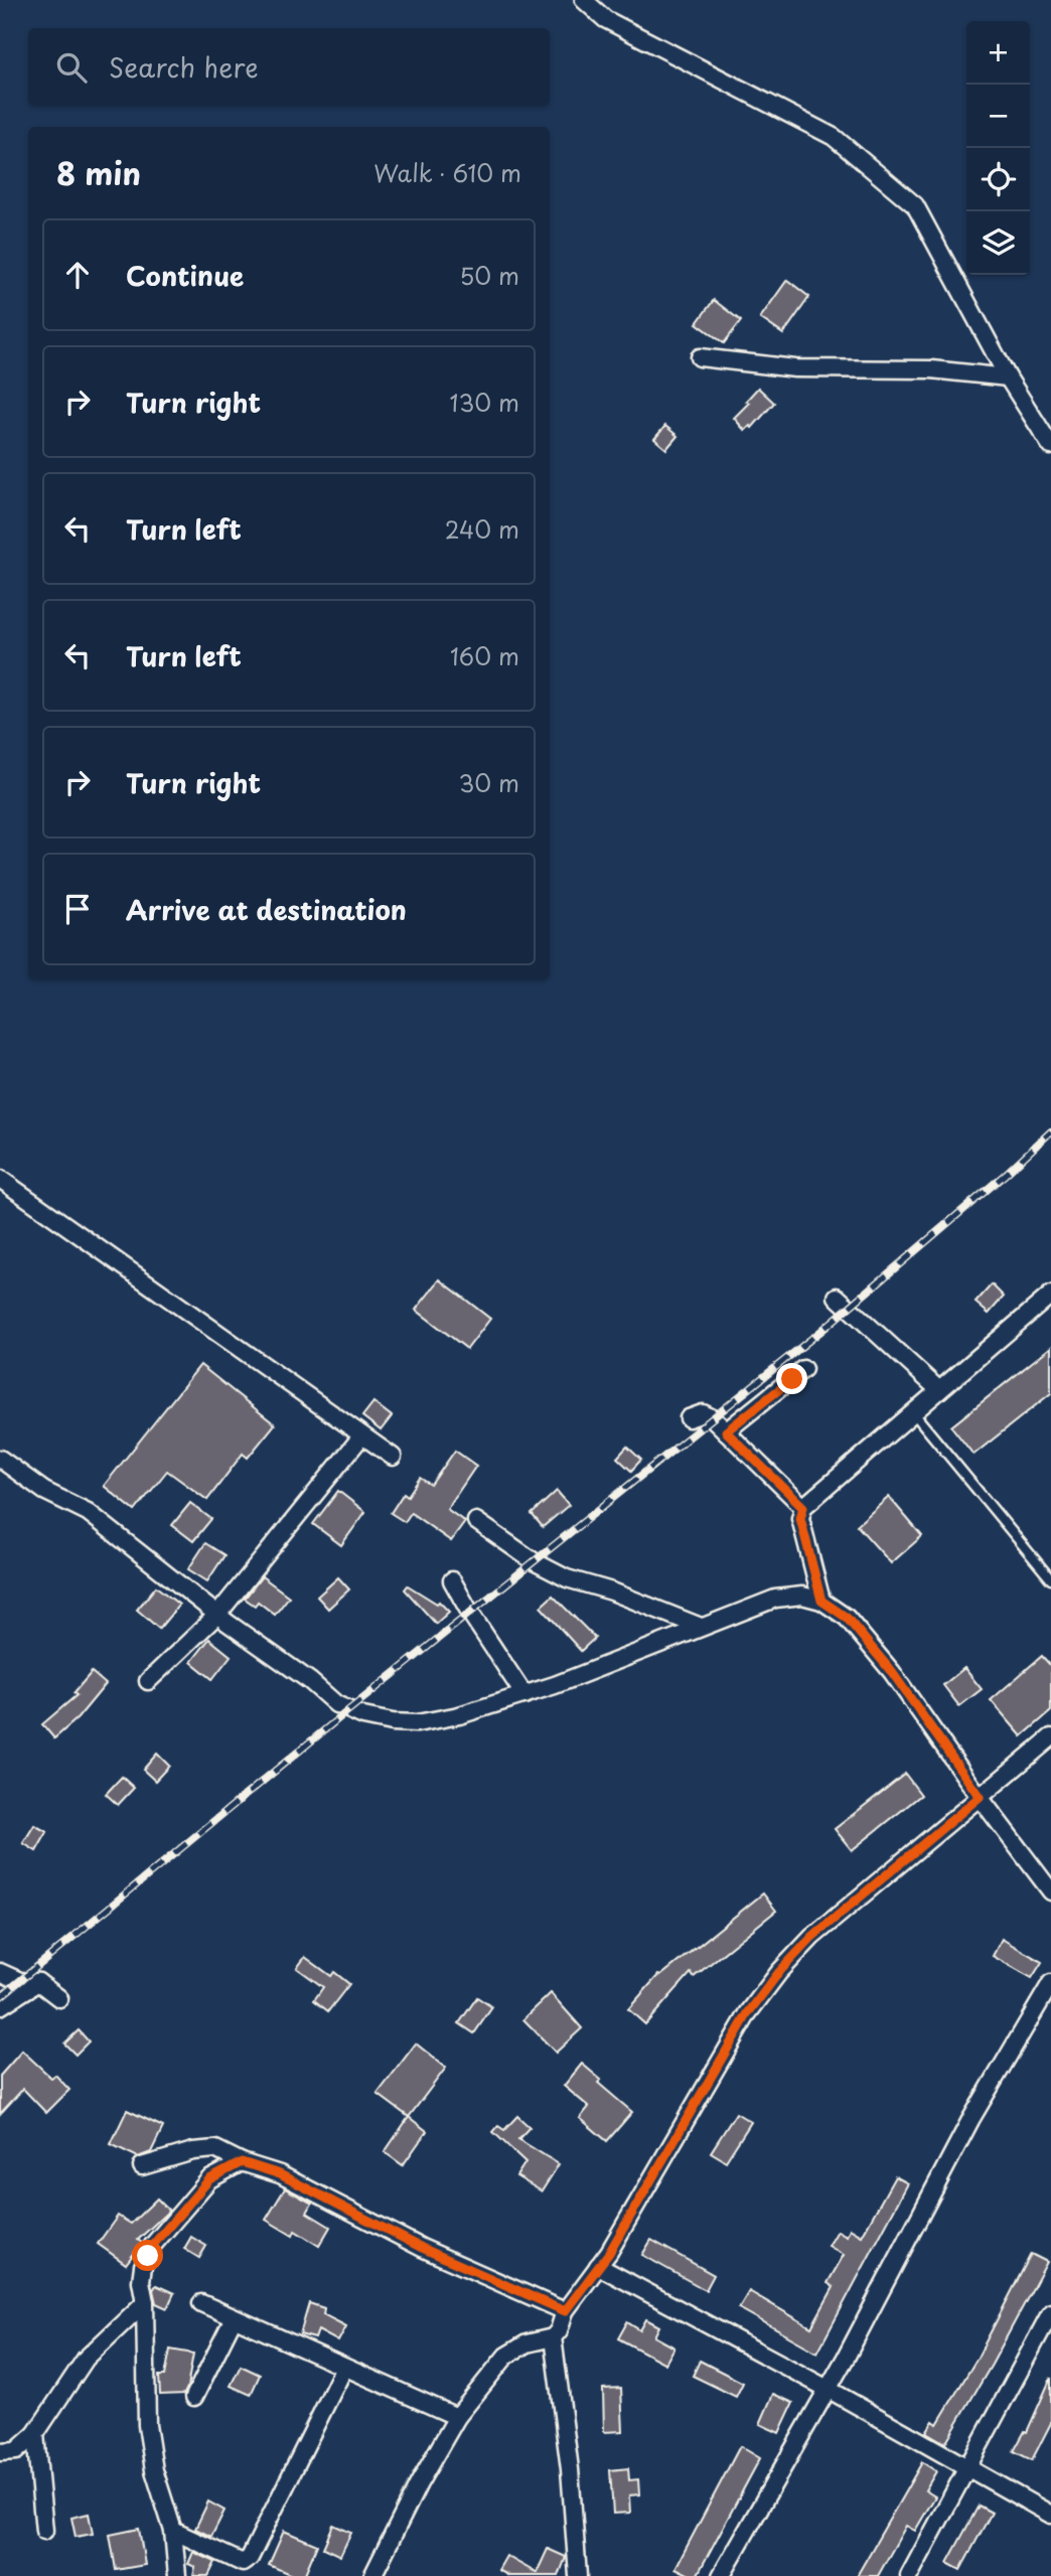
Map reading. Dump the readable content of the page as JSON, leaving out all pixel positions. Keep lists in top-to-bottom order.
{
  "page": {
    "map_buttons": ["+", "−"],
    "search": "Search here",
    "heading": ["8 min", "Walk · 610 m"],
    "list": [
      ["Continue", "50 m"],
      ["Turn right", "130 m"],
      ["Turn left", "240 m"],
      ["Turn left", "160 m"],
      ["Turn right", "30 m"],
      "Arrive at destination"
    ]
  }
}
